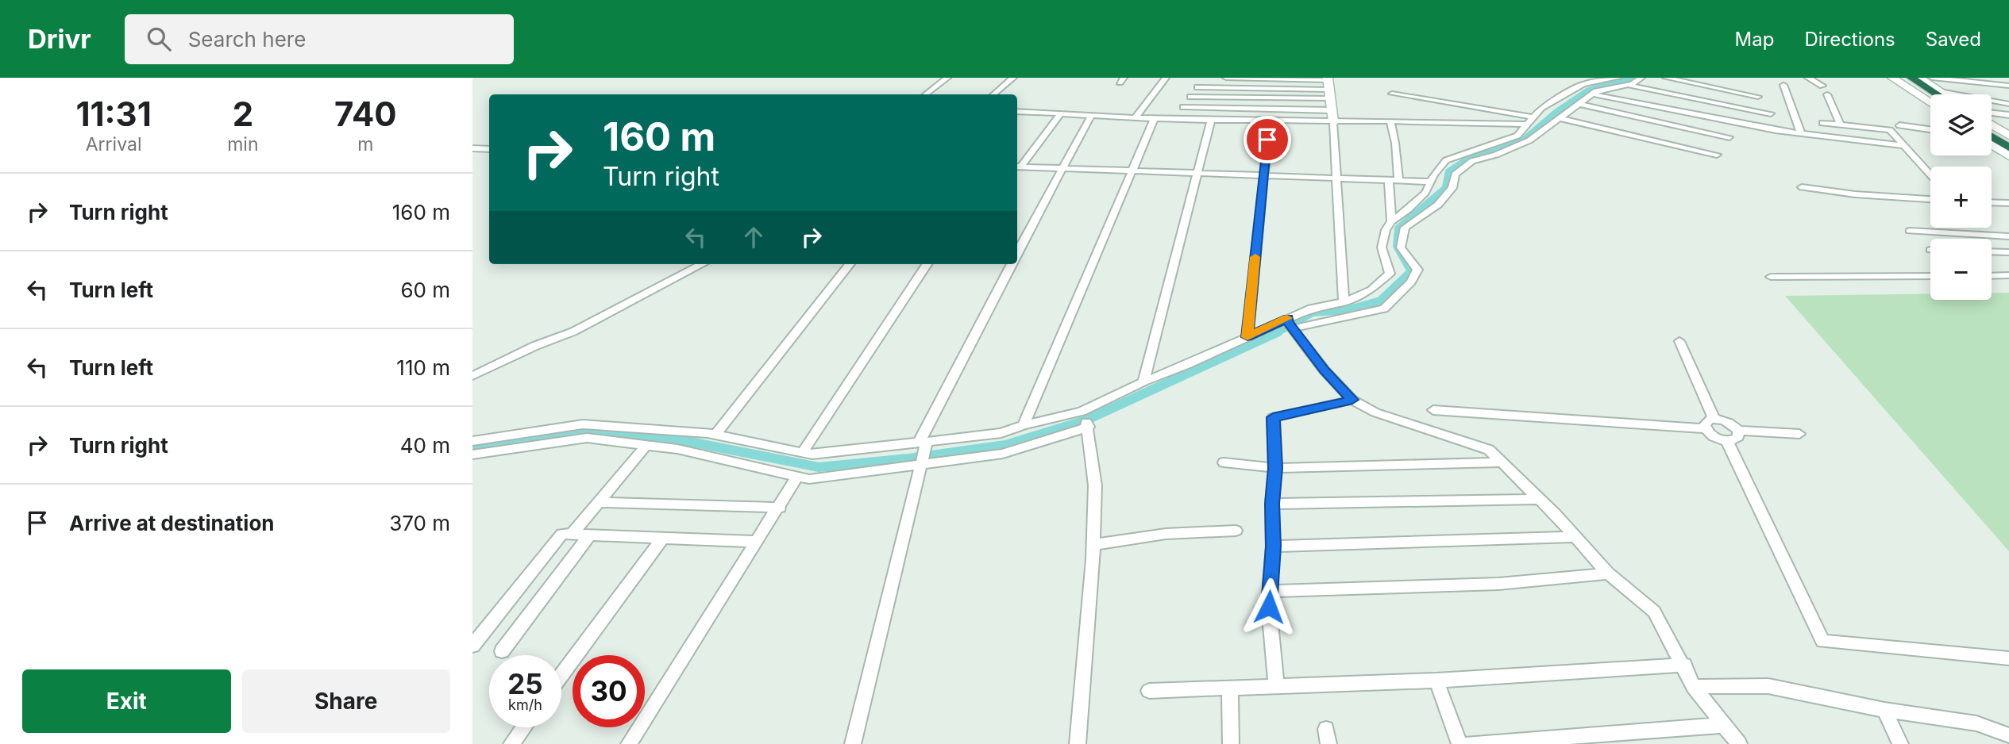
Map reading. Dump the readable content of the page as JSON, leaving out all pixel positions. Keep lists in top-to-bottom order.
{
  "page": {
    "header": "Drivr",
    "search": "Search here",
    "nav": ["Map", "Directions", "Saved"],
    "eta": [
      "11:31",
      "Arrival",
      "2",
      "min",
      "740",
      "m"
    ],
    "map_buttons": ["+", "−"],
    "turn": ["160 m", "Turn right"],
    "list": [
      {
        "name": "Turn right",
        "value": "160 m"
      },
      {
        "name": "Turn left",
        "value": "60 m"
      },
      {
        "name": "Turn left",
        "value": "110 m"
      },
      {
        "name": "Turn right",
        "value": "40 m"
      },
      {
        "name": "Arrive at destination",
        "value": "370 m"
      }
    ],
    "speed": "25 km/h",
    "limit": "30",
    "buttons": ["Exit", "Share"]
  }
}
